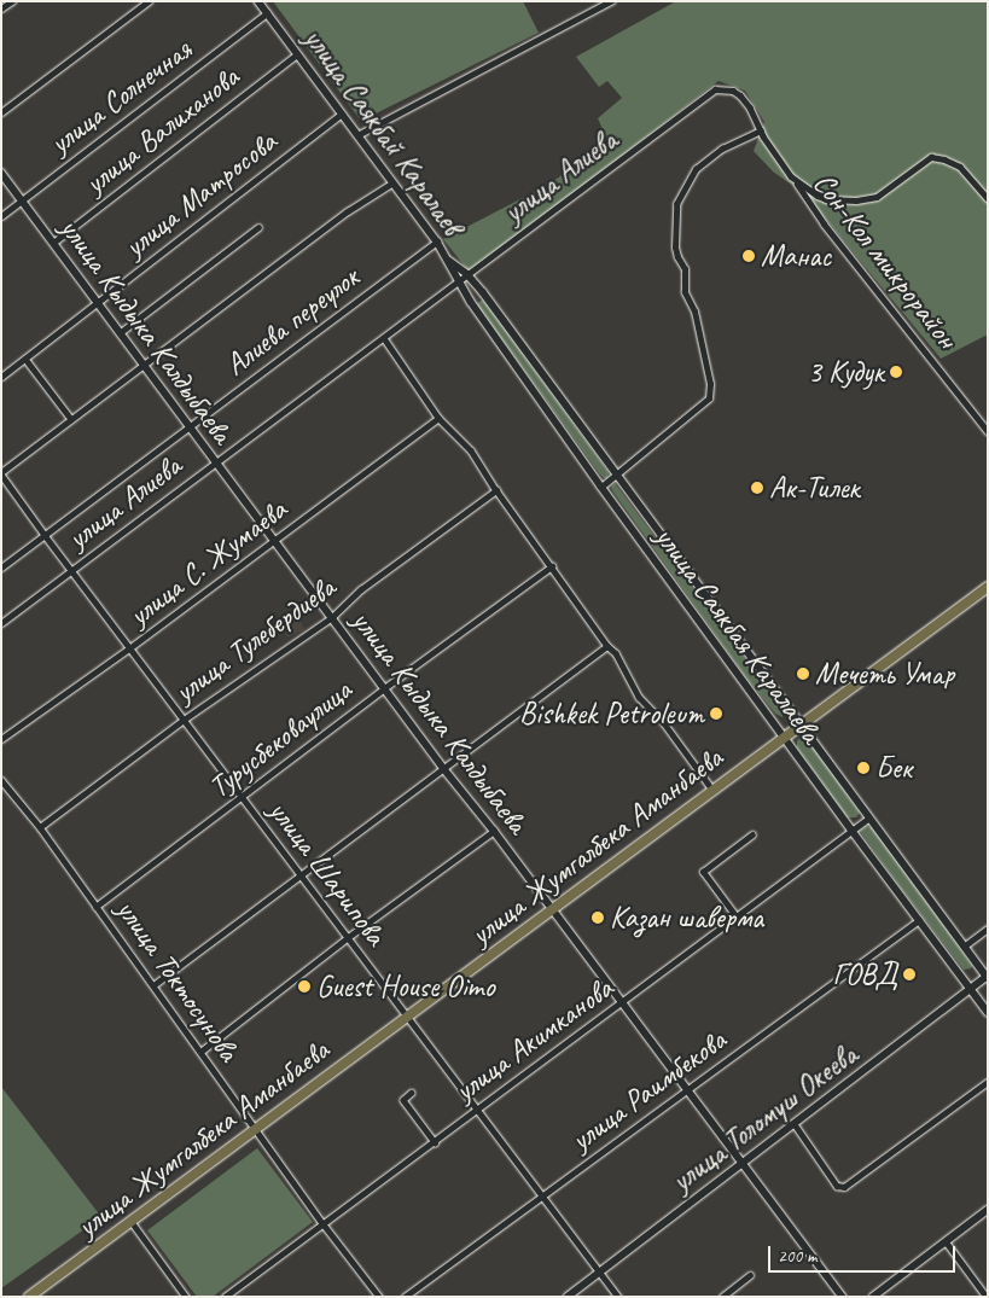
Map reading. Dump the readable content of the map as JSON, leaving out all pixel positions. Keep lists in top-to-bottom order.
{
  "streets": {
    "main road": ["улица Жумгалбека Аманбаева"],
    "street": [
      "улица Солнечная",
      "улица Валиханова",
      "улица Саякбай Каралаев",
      "улица Алиева",
      "улица Матросова",
      "Сон-Кол микрорайон",
      "Алиева переулок",
      "улица Кыдыка Калдыбаева",
      "улица С. Жумаева",
      "улица Саякбая Каралаева",
      "улица Тулебердиева",
      "Турусбековаулица",
      "улица Шарипова",
      "улица Токтосунова",
      "улица Акимканова",
      "улица Раимбекова",
      "улица Толомуш Океева"
    ]
  },
  "crossings": [
    ["улица Солнечная", "улица Саякбай Каралаев"],
    ["улица Солнечная", "улица Кыдыка Калдыбаева"],
    ["улица Валиханова", "улица Саякбай Каралаев"],
    ["улица Валиханова", "улица Кыдыка Калдыбаева"],
    ["улица Саякбай Каралаев", "улица Алиева"],
    ["улица Саякбай Каралаев", "улица Матросова"],
    ["улица Саякбай Каралаев", "Алиева переулок"],
    ["улица Саякбай Каралаев", "улица Саякбая Каралаева"],
    ["улица Алиева", "Сон-Кол микрорайон"],
    ["улица Алиева", "улица Кыдыка Калдыбаева"],
    ["улица Алиева", "улица Саякбая Каралаева"],
    ["улица Алиева", "улица Шарипова"],
    ["улица Матросова", "улица Кыдыка Калдыбаева"],
    ["Алиева переулок", "улица Кыдыка Калдыбаева"],
    ["Алиева переулок", "улица Шарипова"],
    ["улица Кыдыка Калдыбаева", "улица С. Жумаева"],
    ["улица Кыдыка Калдыбаева", "улица Тулебердиева"],
    ["улица Кыдыка Калдыбаева", "Турусбековаулица"],
    ["улица Кыдыка Калдыбаева", "улица Жумгалбека Аманбаева"],
    ["улица Кыдыка Калдыбаева", "улица Акимканова"],
    ["улица Кыдыка Калдыбаева", "улица Раимбекова"],
    ["улица Кыдыка Калдыбаева", "улица Толомуш Океева"],
    ["улица С. Жумаева", "улица Шарипова"],
    ["улица Саякбая Каралаева", "улица Жумгалбека Аманбаева"],
    ["улица Саякбая Каралаева", "улица Акимканова"],
    ["улица Саякбая Каралаева", "улица Раимбекова"],
    ["улица Саякбая Каралаева", "улица Толомуш Океева"],
    ["улица Тулебердиева", "улица Шарипова"],
    ["улица Тулебердиева", "улица Токтосунова"],
    ["Турусбековаулица", "улица Шарипова"],
    ["Турусбековаулица", "улица Токтосунова"],
    ["улица Жумгалбека Аманбаева", "улица Шарипова"],
    ["улица Жумгалбека Аманбаева", "улица Токтосунова"],
    ["улица Шарипова", "улица Акимканова"],
    ["улица Шарипова", "улица Раимбекова"],
    ["улица Шарипова", "улица Толомуш Океева"],
    ["улица Токтосунова", "улица Акимканова"]
  ],
  "places": [
    "Манас",
    "3 Кудук",
    "Ак-Тилек",
    "Мечеть Умар",
    "Bishkek Petroleum",
    "Бек",
    "Казан шаверма",
    "ГОВД",
    "Guest House Oimo"
  ],
  "scale_bar": "200 m"
}
